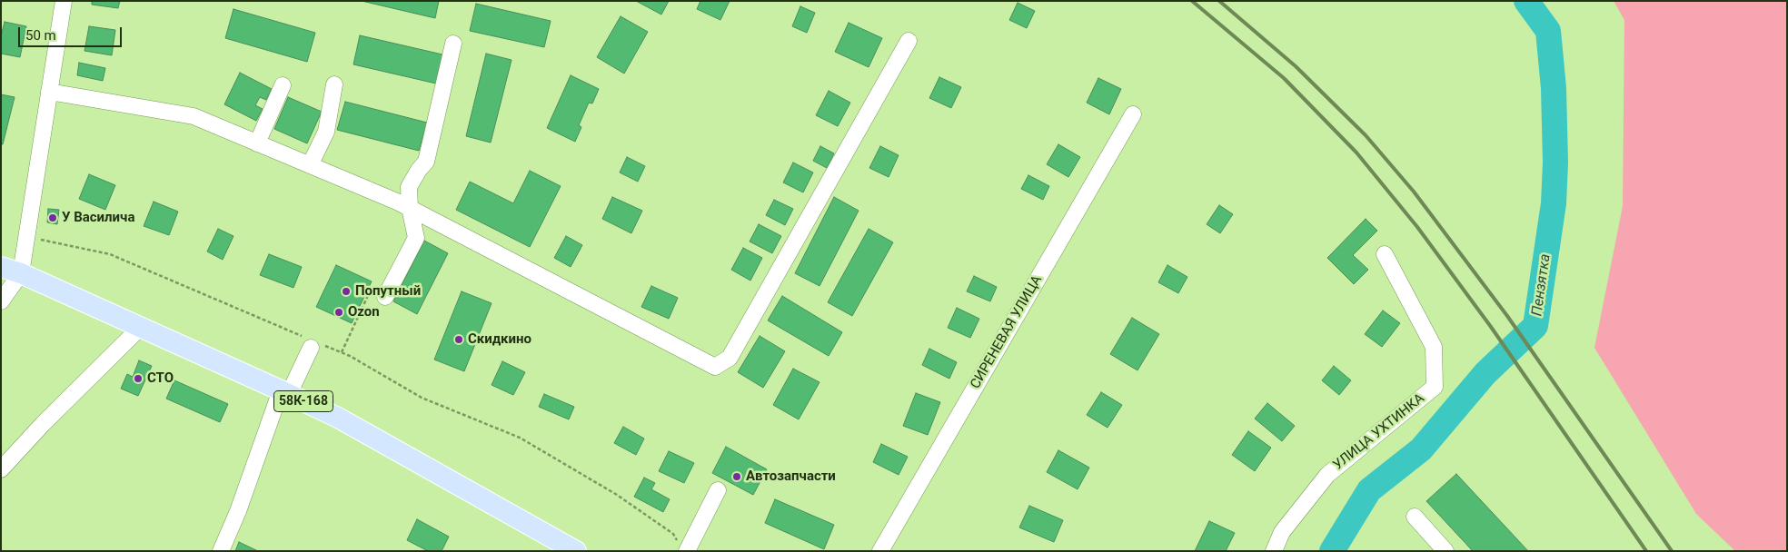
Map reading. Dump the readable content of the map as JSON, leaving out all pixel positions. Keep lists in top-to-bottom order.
{
  "streets": {
    "main road": ["58К-168"],
    "street": ["СИРЕНЕВАЯ УЛИЦА", "УЛИЦА УХТИНКА"]
  },
  "water": ["Пензятка"],
  "places": [
    "У Василича",
    "Попутный",
    "Ozon",
    "Скидкино",
    "СТО",
    "Автозапчасти"
  ],
  "scale_bar": "50 m"
}
